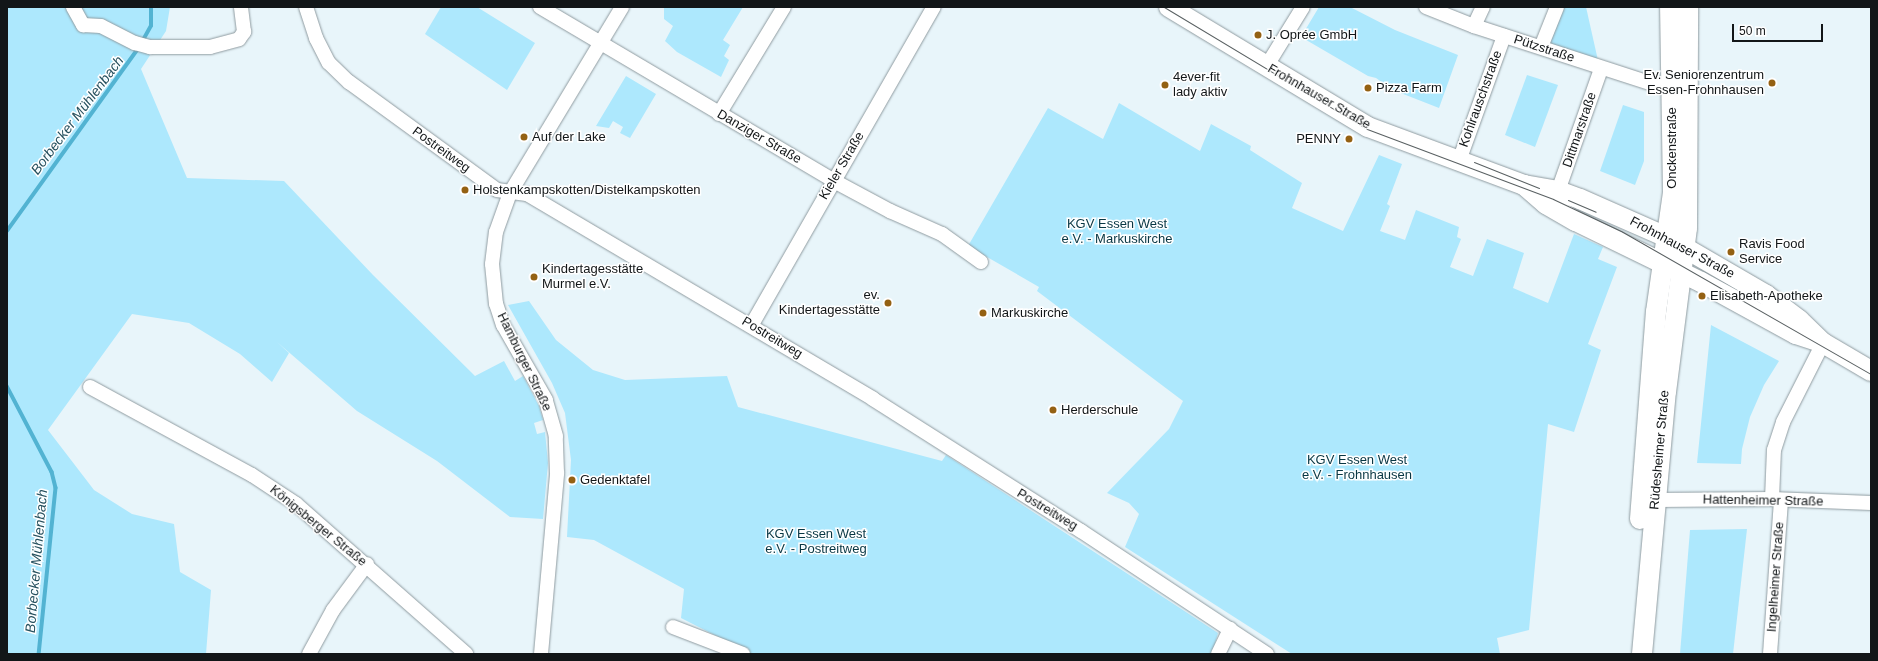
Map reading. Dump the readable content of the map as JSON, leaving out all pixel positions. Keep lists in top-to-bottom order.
{
  "streets": {
    "main road": ["Frohnhauser Straße", "Onckenstraße", "Rüdesheimer Straße"],
    "street": [
      "Pützstraße",
      "Kohlrauschstraße",
      "Dittmarstraße",
      "Danziger Straße",
      "Postreitweg",
      "Kieler Straße",
      "Hamburger Straße",
      "Hattenheimer Straße",
      "Königsberger Straße",
      "Ingelheimer Straße"
    ]
  },
  "crossings": [
    ["Pützstraße", "Kohlrauschstraße"],
    ["Pützstraße", "Dittmarstraße"],
    ["Frohnhauser Straße", "Kohlrauschstraße"],
    ["Frohnhauser Straße", "Dittmarstraße"],
    ["Frohnhauser Straße", "Onckenstraße"],
    ["Frohnhauser Straße", "Rüdesheimer Straße"],
    ["Frohnhauser Straße", "Ingelheimer Straße"],
    ["Danziger Straße", "Kieler Straße"],
    ["Danziger Straße", "Hamburger Straße"],
    ["Onckenstraße", "Rüdesheimer Straße"],
    ["Postreitweg", "Kieler Straße"],
    ["Postreitweg", "Hamburger Straße"],
    ["Rüdesheimer Straße", "Hattenheimer Straße"],
    ["Hattenheimer Straße", "Ingelheimer Straße"]
  ],
  "water": ["Borbecker Mühlenbach"],
  "parks": ["KGV Essen West e.V. - Markuskirche", "KGV Essen West e.V. - Frohnhausen", "KGV Essen West e.V. - Postreitweg"],
  "places": [
    "J. Oprée GmbH",
    "Ev. Seniorenzentrum Essen-Frohnhausen",
    "4ever-fit lady aktiv",
    "Pizza Farm",
    "Auf der Lake",
    "PENNY",
    "Holstenkampskotten/Distelkampskotten",
    "Ravis Food Service",
    "Kindertagesstätte Murmel e.V.",
    "Elisabeth-Apotheke",
    "ev. Kindertagesstätte",
    "Markuskirche",
    "Herderschule",
    "Gedenktafel"
  ],
  "scale_bar": "50 m"
}
